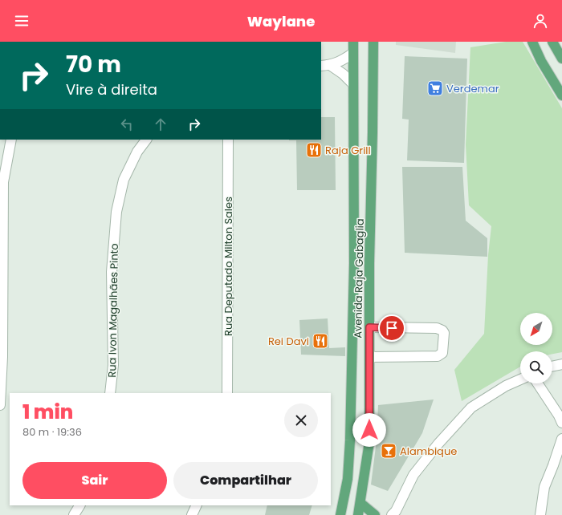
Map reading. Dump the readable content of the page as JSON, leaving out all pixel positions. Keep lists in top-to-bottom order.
{
  "streets": {
    "main road": ["Avenida Raja Gabaglia"],
    "street": ["Rua Deputado Milton Sales", "Rua Ivon Magalhães Pinto"]
  },
  "places": {
    "supermarket": ["Verdemar"],
    "restaurant": ["Raja Grill", "Rei Davi"],
    "bar": ["Alambique"]
  },
  "north": "bottom left",
  "page": {
    "header": "Waylane",
    "turn": ["70 m", "Vire à direita"],
    "heading": ["1 min", "80 m · 19:36"],
    "buttons": ["Sair", "Compartilhar"]
  }
}
